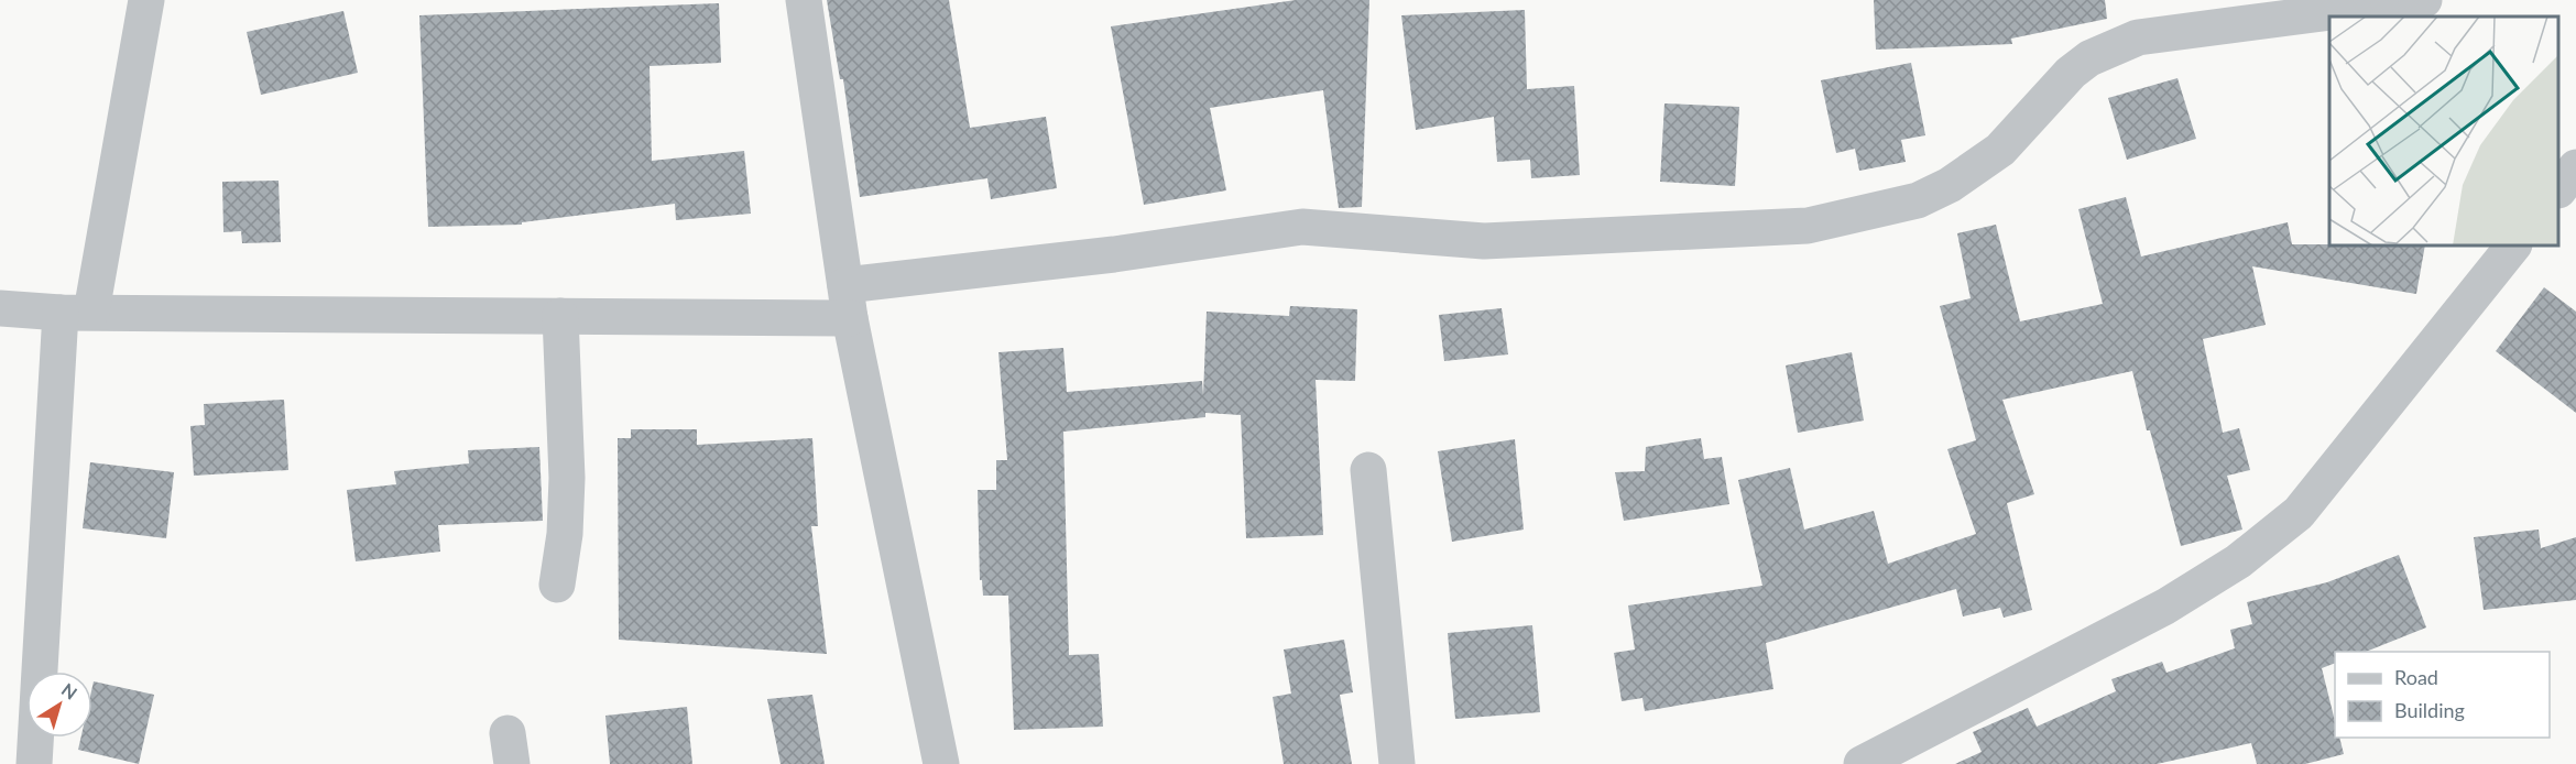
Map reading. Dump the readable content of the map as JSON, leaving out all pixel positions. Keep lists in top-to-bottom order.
{
  "legend": ["Road", "Building"],
  "north": "top right"
}
